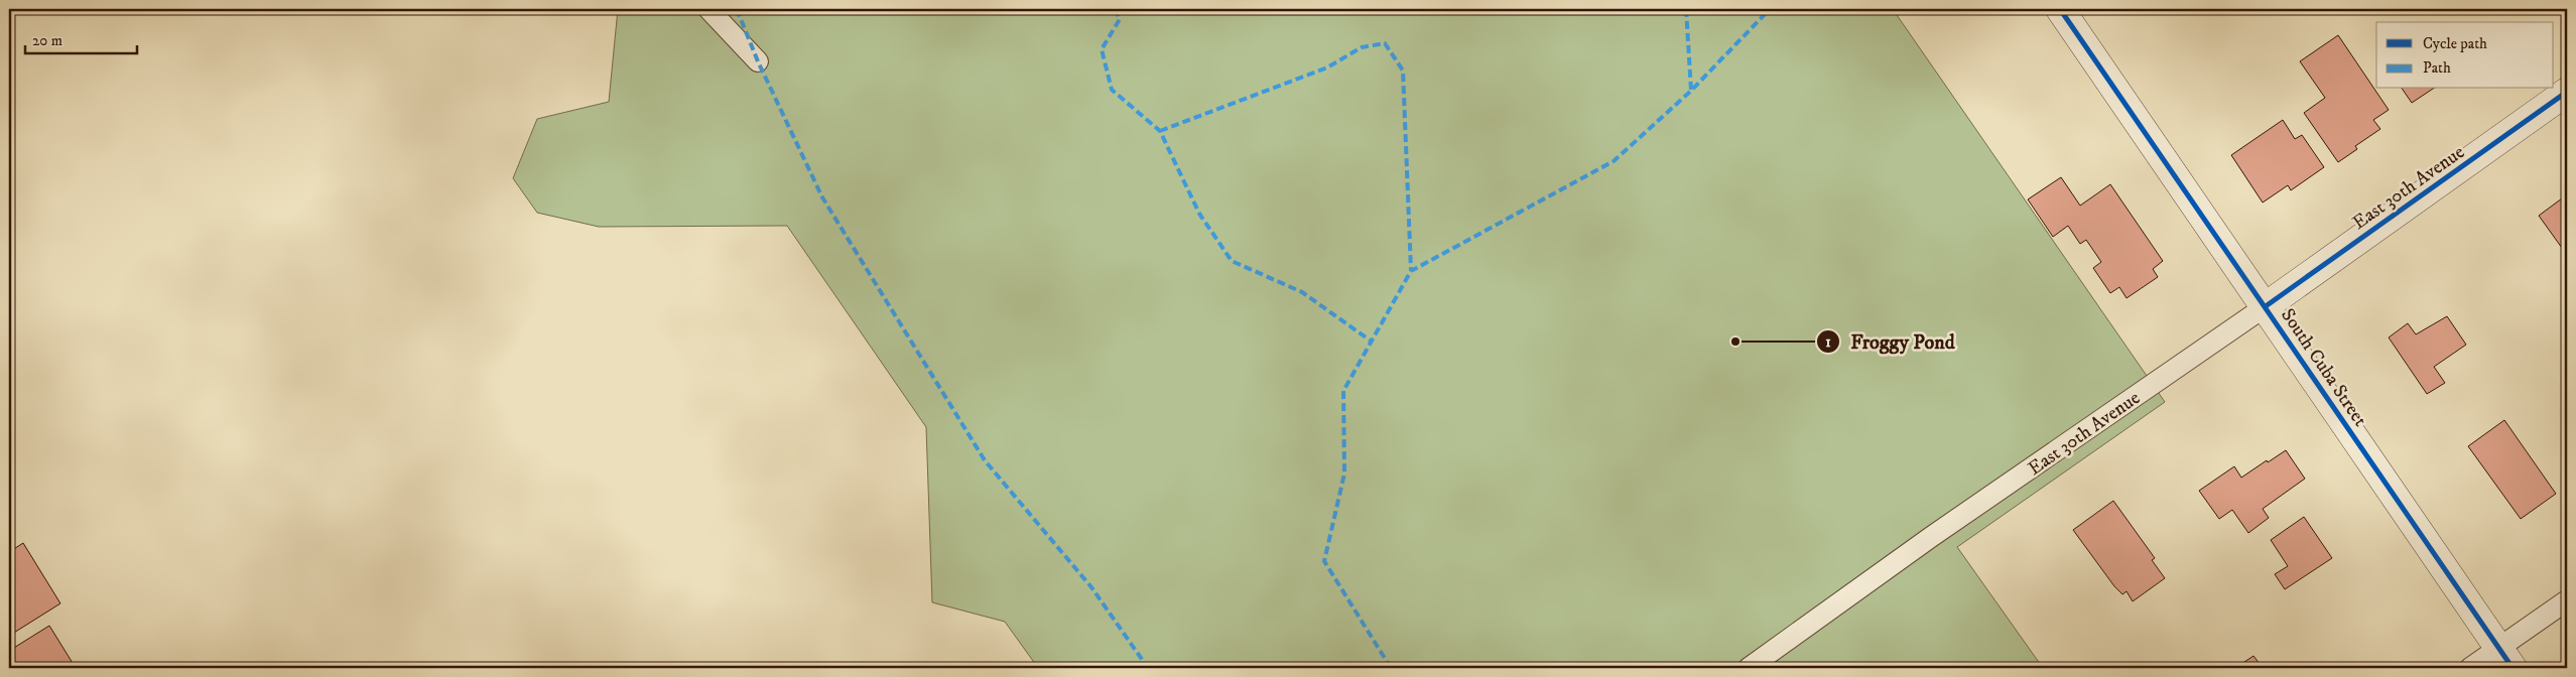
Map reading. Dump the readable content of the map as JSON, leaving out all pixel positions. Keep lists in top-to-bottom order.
{
  "streets": {
    "street": ["East 30th Avenue", "South Cuba Street"]
  },
  "crossings": [
    ["East 30th Avenue", "South Cuba Street"]
  ],
  "places": ["Froggy Pond"],
  "legend": ["Cycle path", "Path"],
  "scale_bar": "20 m"
}
